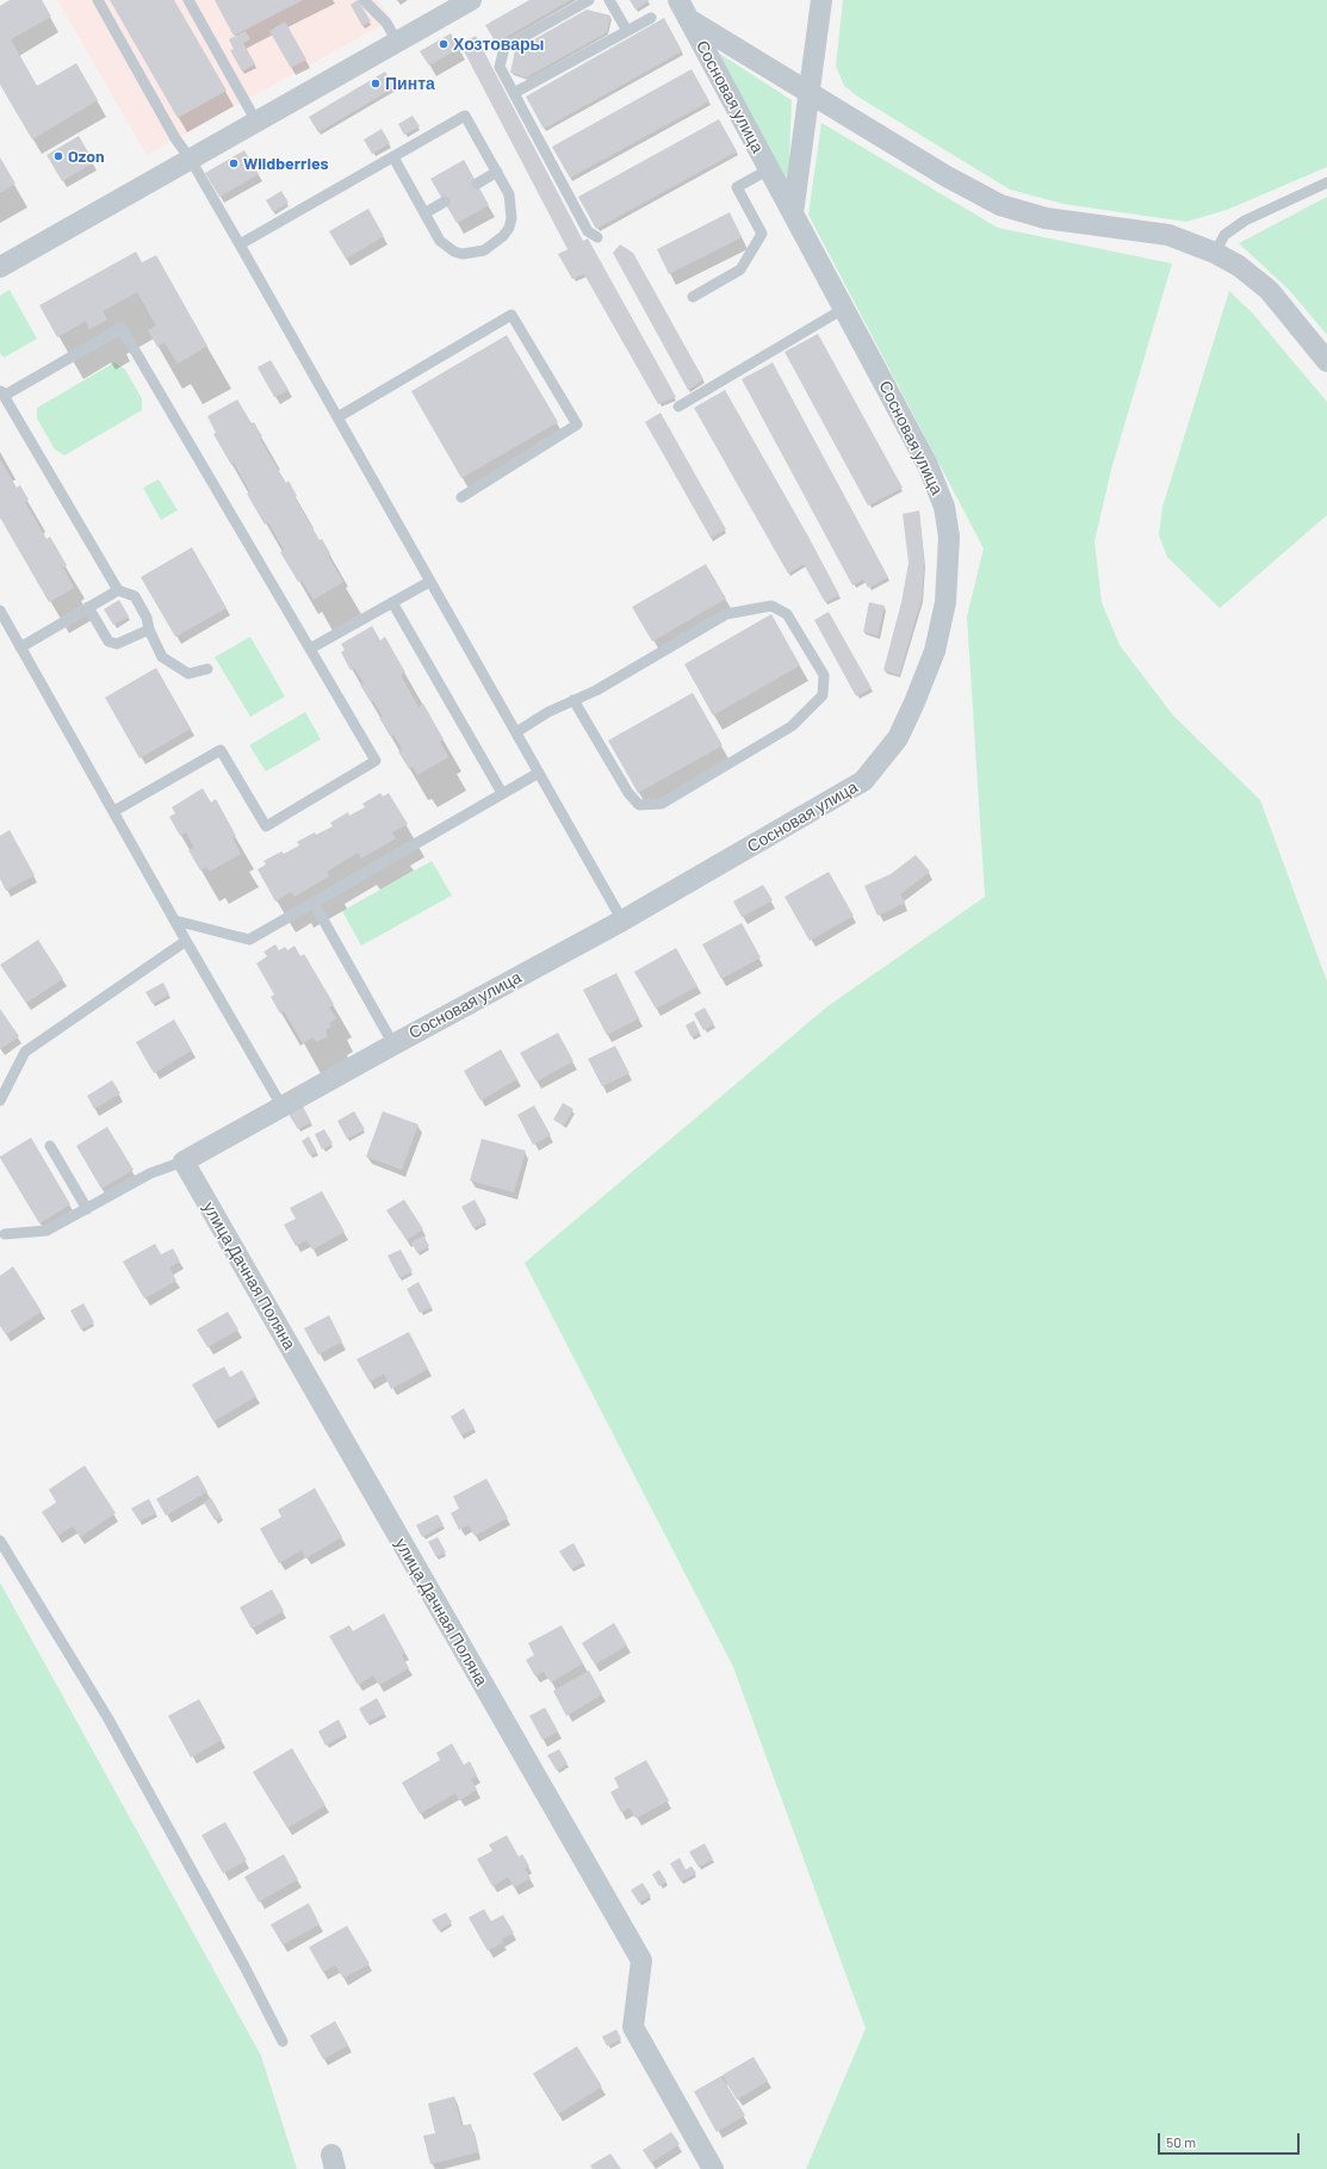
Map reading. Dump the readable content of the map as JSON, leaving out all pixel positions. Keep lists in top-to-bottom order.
{
  "streets": {
    "street": ["Сосновая улица", "улица Дачная Поляна"]
  },
  "places": [
    "Хозтовары",
    "Пинта",
    "Ozon",
    "Wildberries"
  ],
  "scale_bar": "50 m"
}
